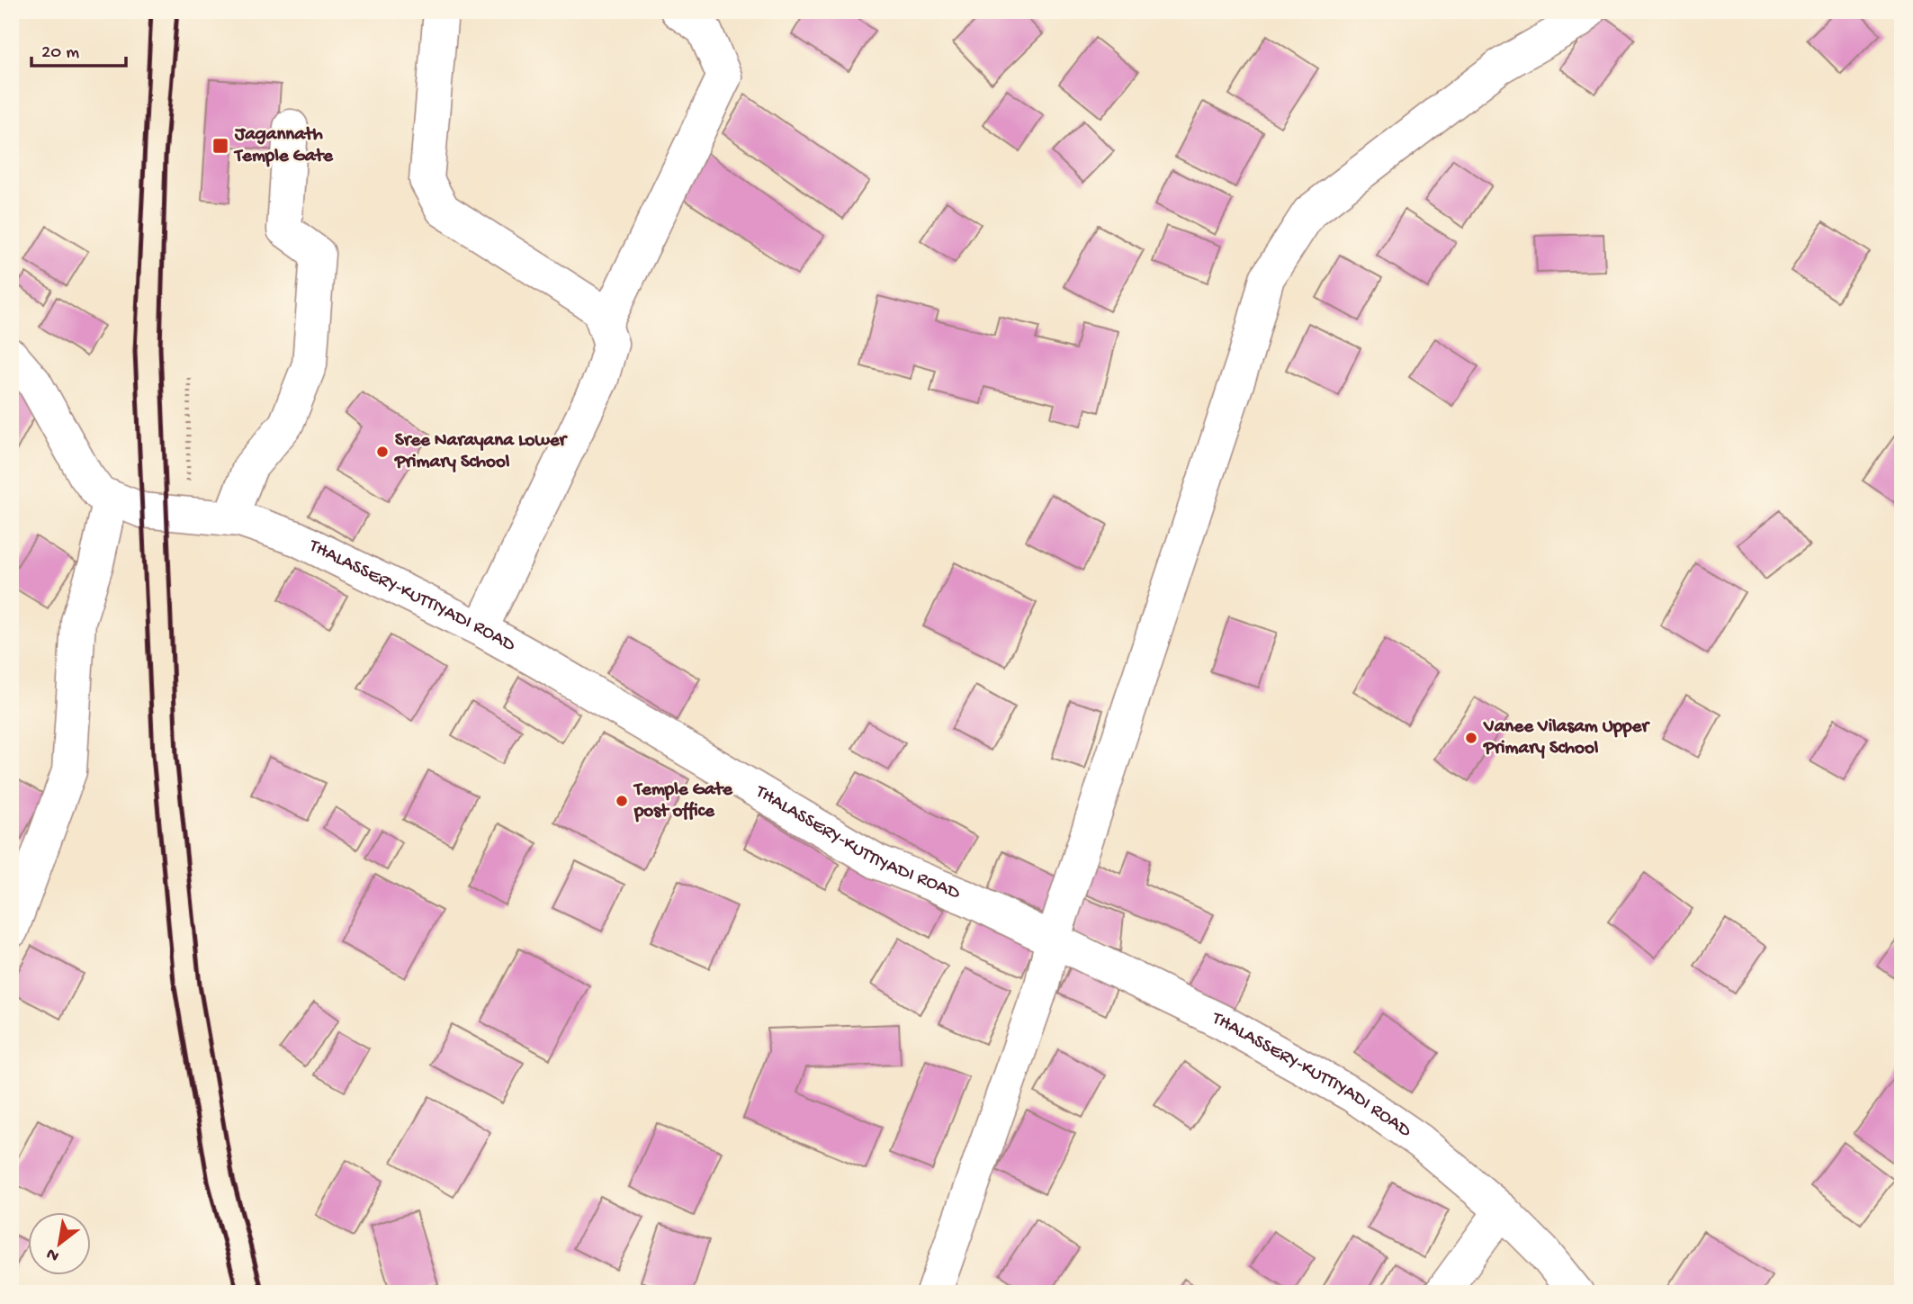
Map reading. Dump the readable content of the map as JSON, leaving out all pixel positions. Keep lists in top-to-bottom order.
{
  "streets": {
    "street": ["THALASSERY-KUTTIYADI ROAD"]
  },
  "places": {
    "transit": ["Jagannath Temple Gate"],
    "other": ["Sree Narayana Lower Primary School", "Vanee Vilasam Upper Primary School", "Temple Gate post office"]
  },
  "scale_bar": "20 m",
  "north": "bottom left"
}
